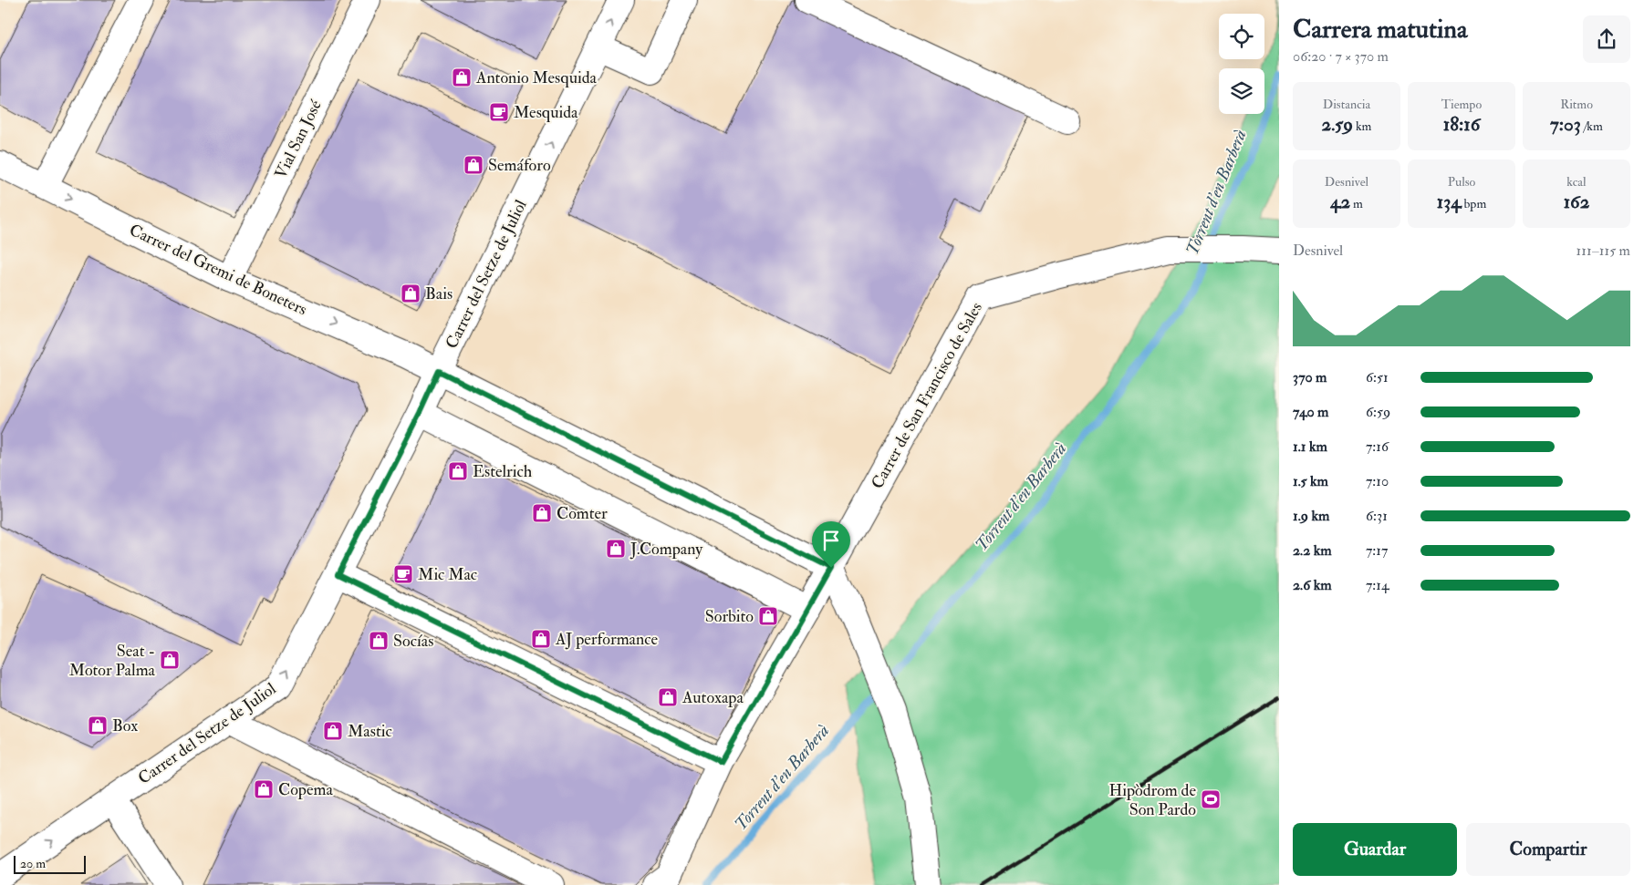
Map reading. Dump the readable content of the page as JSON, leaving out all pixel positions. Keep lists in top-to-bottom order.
{
  "streets": {
    "street": [
      "Vial San José",
      "Carrer del Gremi de Boneters",
      "Carrer del Setze de Juliol",
      "Carrer de San Francisco de Sales"
    ]
  },
  "crossings": [
    ["Vial San José", "Carrer del Gremi de Boneters"],
    ["Carrer del Gremi de Boneters", "Carrer del Setze de Juliol"],
    ["Carrer del Gremi de Boneters", "Carrer de San Francisco de Sales"]
  ],
  "one_way": ["Carrer del Gremi de Boneters", "Carrer del Setze de Juliol"],
  "water": ["Torrent d'en Barberà"],
  "places": {
    "shop": [
      "Antonio Mesquida",
      "Semáforo",
      "Bais",
      "Estelrich",
      "Comter",
      "J.Company",
      "Sorbito",
      "AJ performance",
      "Socías",
      "Seat - Motor Palma",
      "Autoxapa",
      "Box",
      "Mastic",
      "Copema"
    ],
    "cafe": ["Mesquida", "Mic Mac"],
    "sports": ["Hipòdrom de Son Pardo"]
  },
  "scale_bar": "20 m",
  "page": {
    "heading": ["Carrera matutina", "06:20 · 7 × 370 m"],
    "stats": [
      ["Distancia", "2.59 km"],
      ["Tiempo", "18:16"],
      ["Ritmo", "7:03 /km"],
      ["Desnivel", "42 m"],
      ["Pulso", "134 bpm"],
      ["kcal", "162"]
    ],
    "chart": ["Desnivel", "111–115 m"],
    "list": [
      {
        "name": "370 m",
        "note": "6:51"
      },
      {
        "name": "740 m",
        "note": "6:59"
      },
      {
        "name": "1.1 km",
        "note": "7:16"
      },
      {
        "name": "1.5 km",
        "note": "7:10"
      },
      {
        "name": "1.9 km",
        "note": "6:31"
      },
      {
        "name": "2.2 km",
        "note": "7:17"
      },
      {
        "name": "2.6 km",
        "note": "7:14"
      }
    ],
    "buttons": ["Guardar", "Compartir"],
    "scale": "20 m"
  }
}
